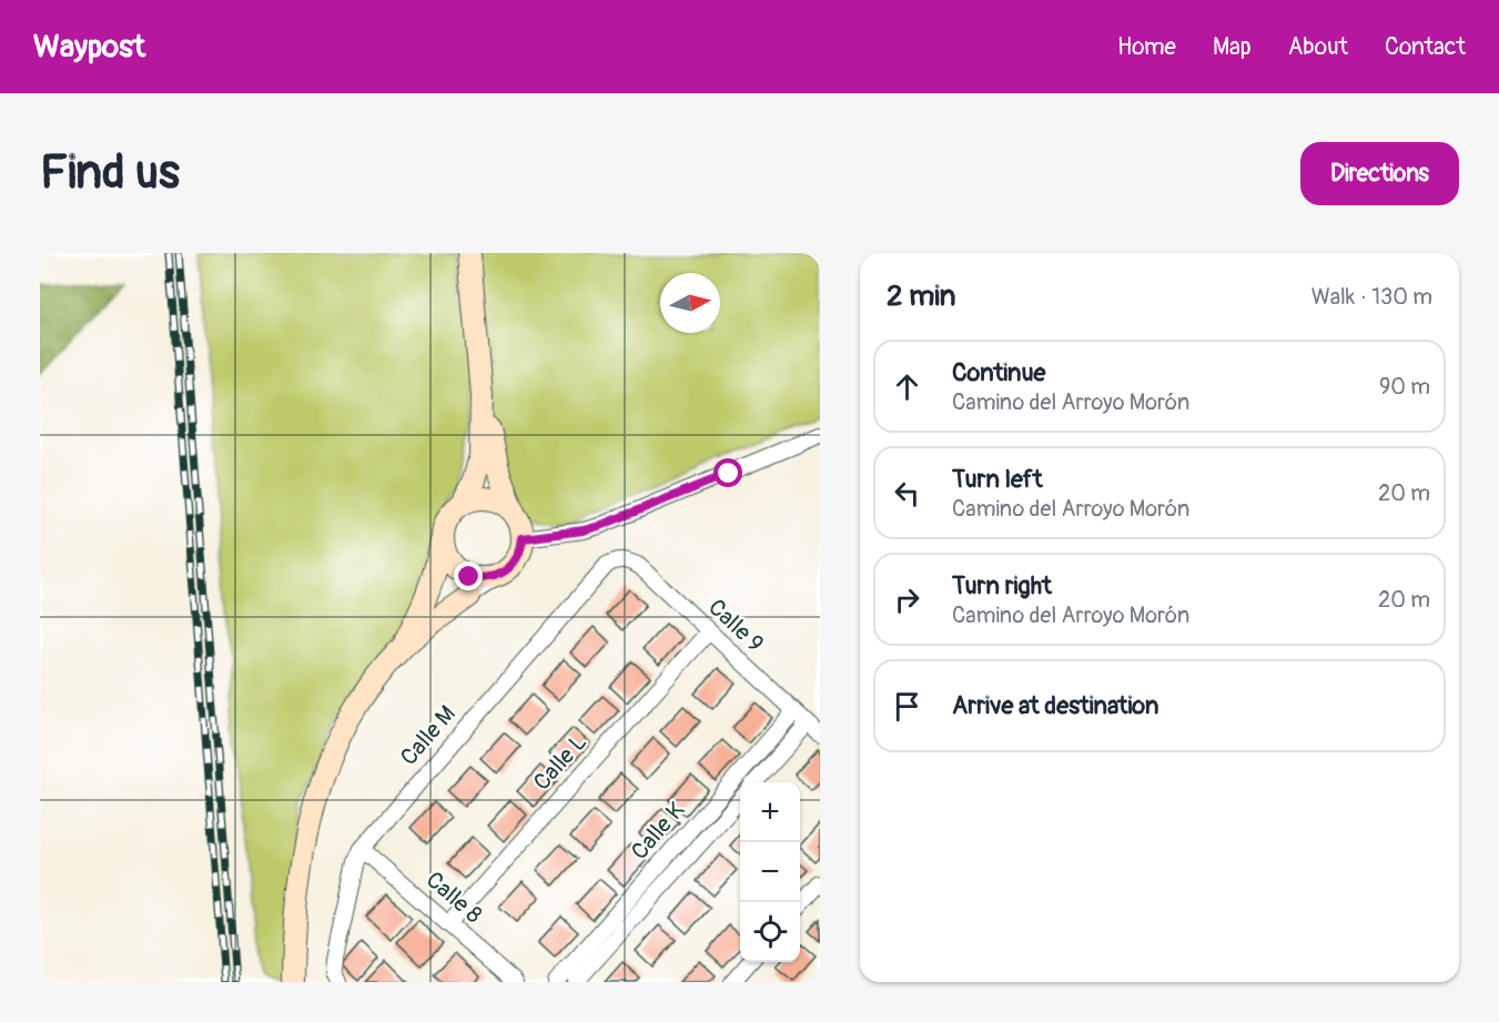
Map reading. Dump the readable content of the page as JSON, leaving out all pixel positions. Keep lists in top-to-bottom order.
{
  "streets": {
    "street": [
      "Calle 9",
      "Calle M",
      "Calle L",
      "Calle K",
      "Calle 8"
    ]
  },
  "crossings": [
    ["Calle 9", "Calle M"],
    ["Calle 9", "Calle L"],
    ["Calle 9", "Calle K"],
    ["Calle M", "Calle 8"],
    ["Calle L", "Calle 8"]
  ],
  "north": "right",
  "page": {
    "header": "Waypost",
    "nav": [
      "Home",
      "Map",
      "About",
      "Contact"
    ],
    "buttons": "Directions",
    "title": "Find us",
    "heading": ["2 min", "Walk · 130 m"],
    "list": [
      ["Continue", "Camino del Arroyo Morón", "90 m"],
      ["Turn left", "Camino del Arroyo Morón", "20 m"],
      ["Turn right", "Camino del Arroyo Morón", "20 m"],
      "Arrive at destination"
    ],
    "map_buttons": ["+", "−"]
  }
}
